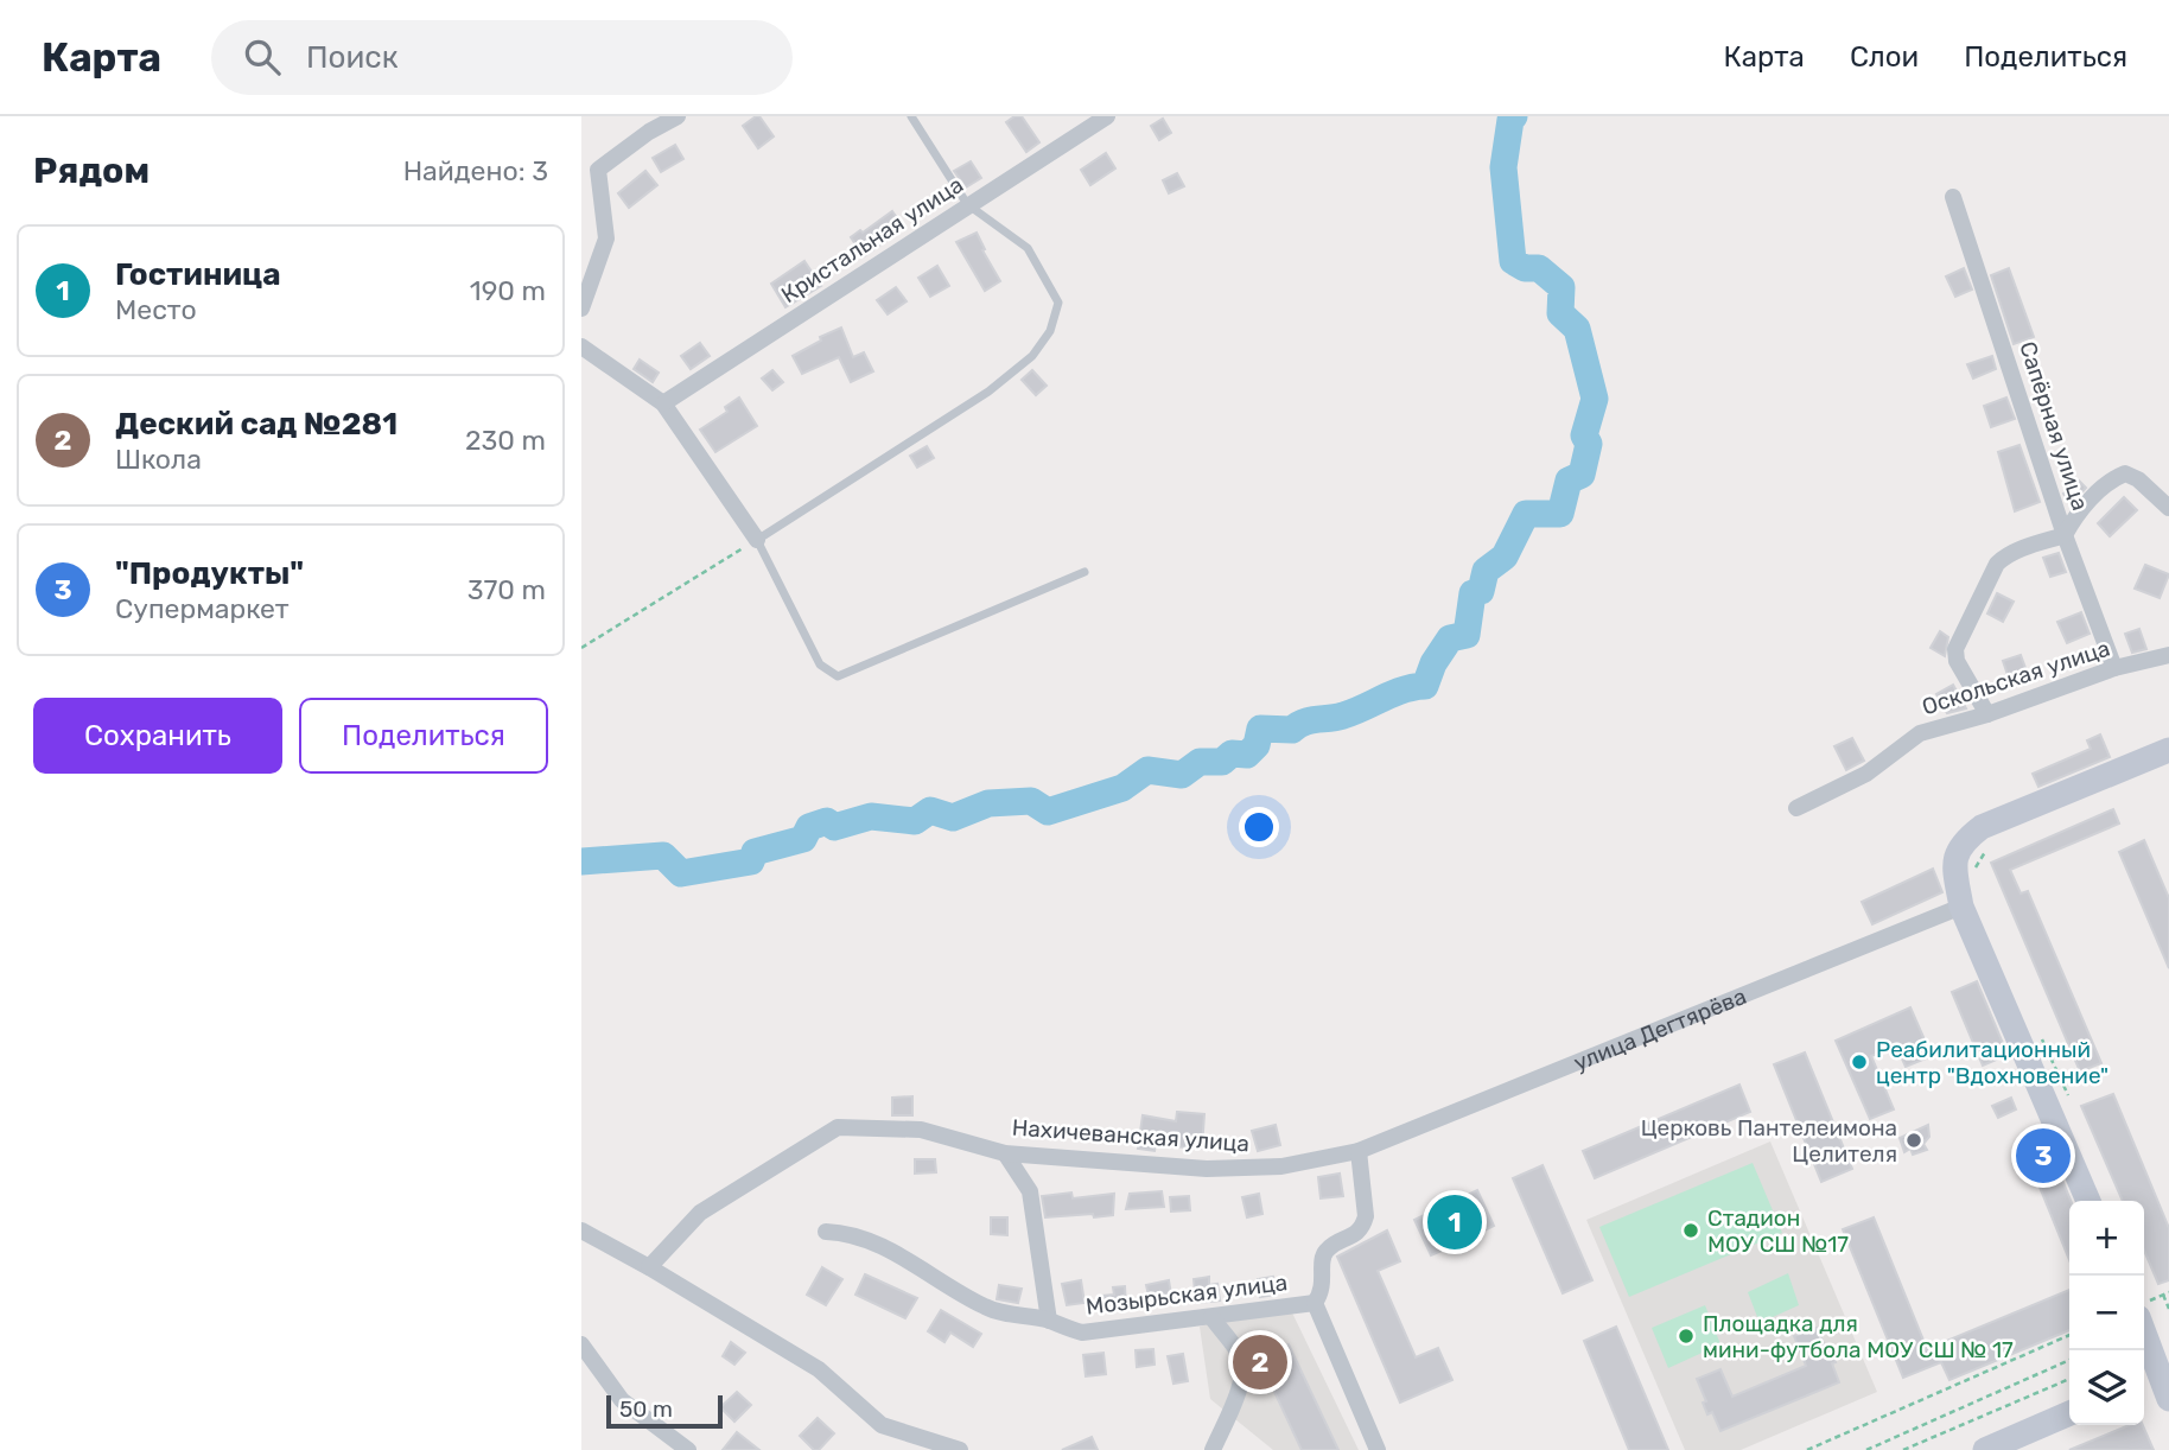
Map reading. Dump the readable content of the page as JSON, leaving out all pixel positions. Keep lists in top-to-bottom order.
{
  "streets": {
    "street": [
      "Кристальная улица",
      "Сапёрная улица",
      "Оскольская улица",
      "улица Дегтярёва",
      "Нахичеванская улица",
      "Мозырьская улица"
    ]
  },
  "crossings": [
    ["Сапёрная улица", "Оскольская улица"],
    ["улица Дегтярёва", "Нахичеванская улица"]
  ],
  "places": [
    "Реабилитационный центр \"Вдохновение\"",
    "Церковь Пантелеимона Целителя",
    "Стадион МОУ СШ №17",
    "Площадка для мини-футбола МОУ СШ № 17"
  ],
  "scale_bar": "50 m",
  "page": {
    "header": "Карта",
    "search": "Поиск",
    "nav": ["Карта", "Слои", "Поделиться"],
    "heading": ["Рядом", "Найдено: 3"],
    "list": [
      {
        "mark": "1",
        "name": "Гостиница",
        "note": "Место",
        "value": "190 m"
      },
      {
        "mark": "2",
        "name": "Деский сад №281",
        "note": "Школа",
        "value": "230 m"
      },
      {
        "mark": "3",
        "name": "\"Продукты\"",
        "note": "Супермаркет",
        "value": "370 m"
      }
    ],
    "buttons": ["Сохранить", "Поделиться"],
    "pins": ["3", "1", "2"],
    "map_buttons": ["+", "−"],
    "scale": "50 m"
  }
}
